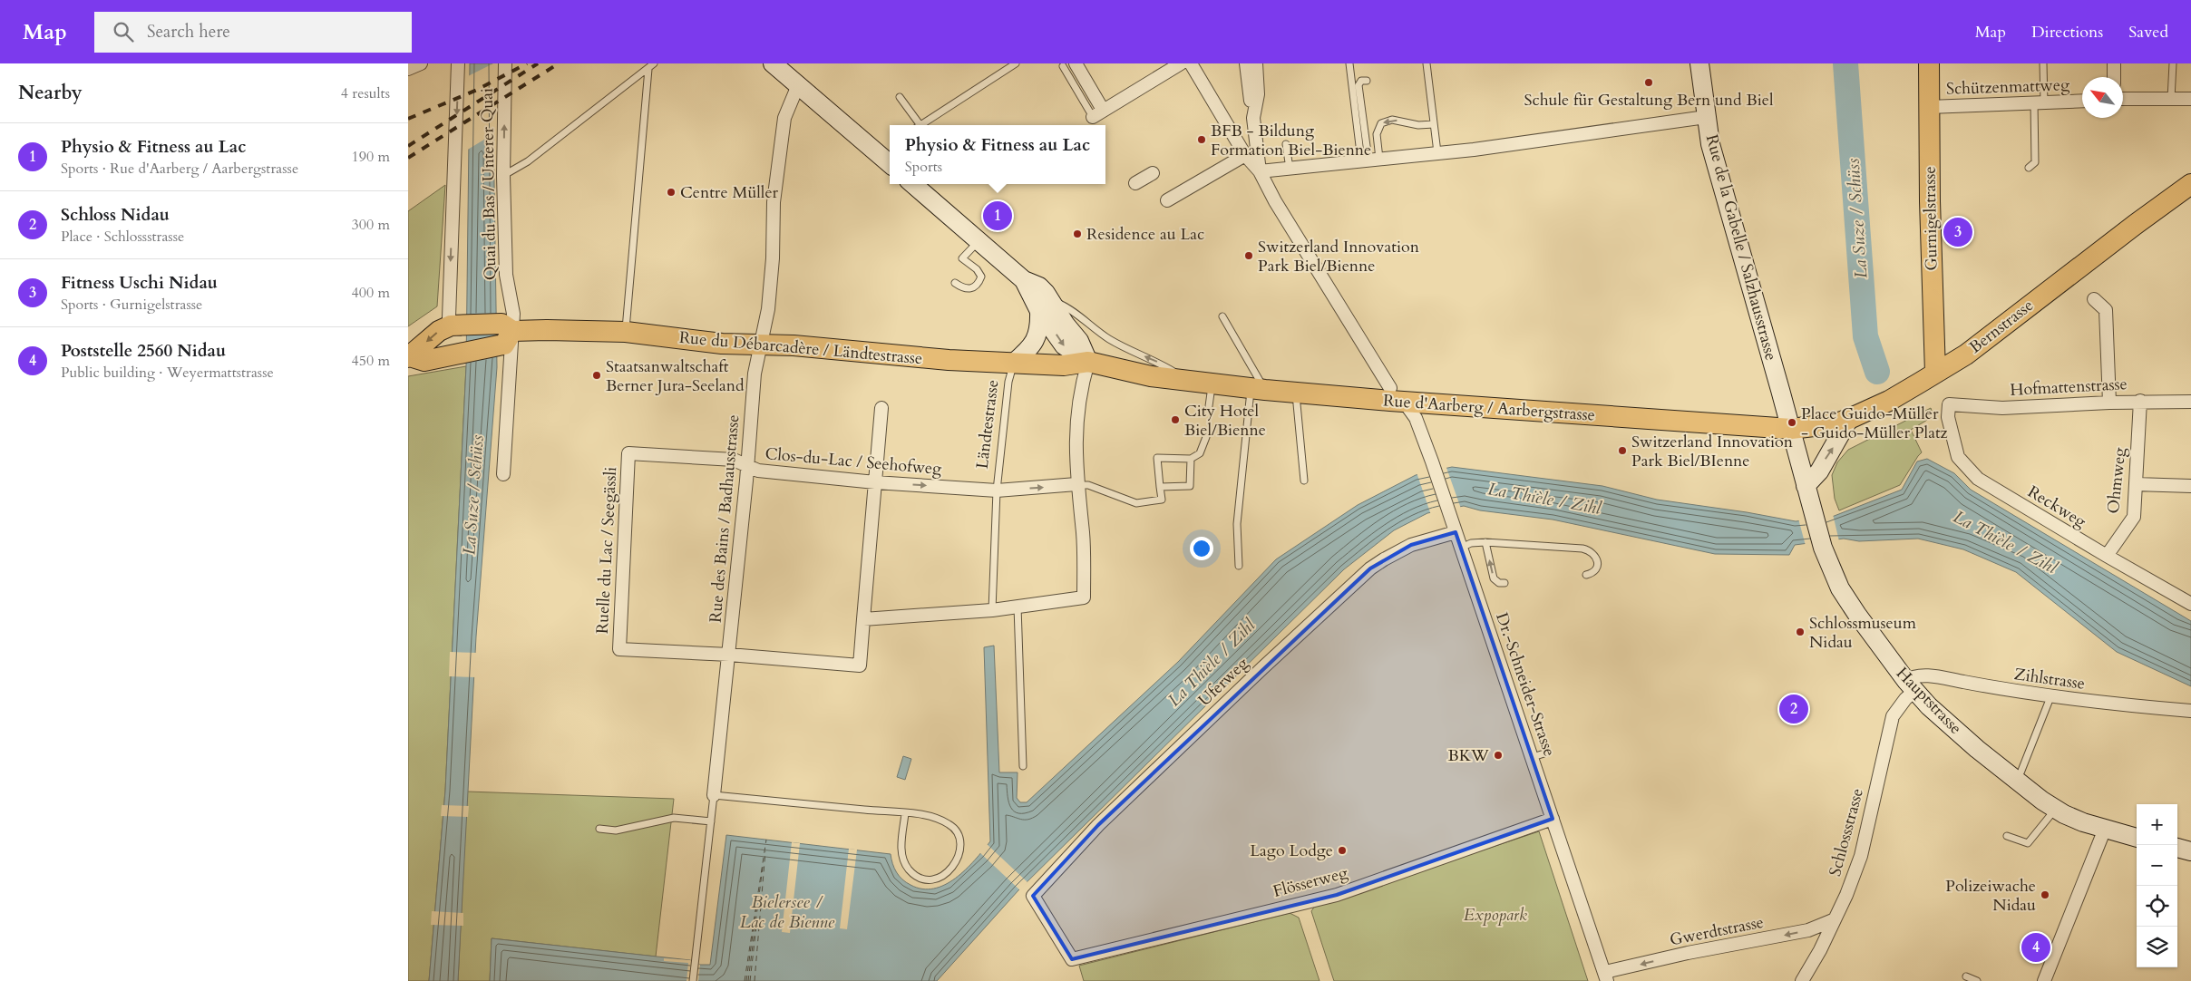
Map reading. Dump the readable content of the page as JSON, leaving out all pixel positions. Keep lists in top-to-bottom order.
{
  "streets": {
    "main road": [
      "Gurnigelstrasse",
      "Rue de la Gabelle / Salzhausstrasse",
      "Bernstrasse",
      "Rue du Débarcadère / Ländtestrasse",
      "Rue d'Aarberg / Aarbergstrasse",
      "Hauptstrasse"
    ],
    "street": [
      "Schützenmattweg",
      "Quai du Bas / Unterer Quai",
      "Hofmattenstrasse",
      "Clos-du-Lac / Seehofweg",
      "Ohmweg",
      "Reckweg",
      "Rue des Bains / Badhausstrasse",
      "Ruelle du Lac / Seegässli",
      "Zihlstrasse",
      "Uferweg",
      "Dr.-Schneider-Strasse",
      "Schlossstrasse",
      "Flösserweg",
      "Gwerdtstrasse"
    ],
    "lane": ["Ländtestrasse"]
  },
  "crossings": [
    ["Schützenmattweg", "Gurnigelstrasse"],
    ["Quai du Bas / Unterer Quai", "Rue du Débarcadère / Ländtestrasse"],
    ["Gurnigelstrasse", "Bernstrasse"],
    ["Rue de la Gabelle / Salzhausstrasse", "Bernstrasse"],
    ["Rue de la Gabelle / Salzhausstrasse", "Rue d'Aarberg / Aarbergstrasse"],
    ["Rue de la Gabelle / Salzhausstrasse", "Hauptstrasse"],
    ["Bernstrasse", "Rue d'Aarberg / Aarbergstrasse"],
    ["Bernstrasse", "Hauptstrasse"],
    ["Rue du Débarcadère / Ländtestrasse", "Rue d'Aarberg / Aarbergstrasse"],
    ["Rue du Débarcadère / Ländtestrasse", "Ländtestrasse"],
    ["Rue du Débarcadère / Ländtestrasse", "Rue des Bains / Badhausstrasse"],
    ["Hofmattenstrasse", "Ohmweg"],
    ["Hofmattenstrasse", "Reckweg"],
    ["Rue d'Aarberg / Aarbergstrasse", "Dr.-Schneider-Strasse"],
    ["Rue d'Aarberg / Aarbergstrasse", "Hauptstrasse"],
    ["Ländtestrasse", "Clos-du-Lac / Seehofweg"],
    ["Clos-du-Lac / Seehofweg", "Rue des Bains / Badhausstrasse"],
    ["Clos-du-Lac / Seehofweg", "Ruelle du Lac / Seegässli"],
    ["Ohmweg", "Reckweg"],
    ["Rue des Bains / Badhausstrasse", "Ruelle du Lac / Seegässli"],
    ["Zihlstrasse", "Hauptstrasse"],
    ["Zihlstrasse", "Schlossstrasse"],
    ["Uferweg", "Dr.-Schneider-Strasse"],
    ["Uferweg", "Flösserweg"],
    ["Dr.-Schneider-Strasse", "Flösserweg"],
    ["Dr.-Schneider-Strasse", "Gwerdtstrasse"],
    ["Hauptstrasse", "Schlossstrasse"],
    ["Schlossstrasse", "Gwerdtstrasse"]
  ],
  "one_way": ["Clos-du-Lac / Seehofweg", "Gwerdtstrasse"],
  "water": ["La Suze / Schüss", "La Thièle / Zihl", "Bielersee / Lac de Bienne"],
  "parks": ["Expopark"],
  "places": [
    "Schule für Gestaltung Bern und Biel",
    "BFB - Bildung Formation Biel-Bienne",
    "Centre Müller",
    "Residence au Lac",
    "Switzerland Innovation Park Biel/Bienne",
    "Staatsanwaltschaft Berner Jura-Seeland",
    "City Hotel Biel/Bienne",
    "Place Guido-Müller - Guido-Müller Platz",
    "Switzerland Innovation Park Biel/BIenne",
    "Schlossmuseum Nidau",
    "BKW",
    "Lago Lodge",
    "Polizeiwache Nidau"
  ],
  "north": "top left",
  "page": {
    "header": "Map",
    "search": "Search here",
    "nav": ["Map", "Directions", "Saved"],
    "heading": ["Nearby", "4 results"],
    "list": [
      {
        "mark": "1",
        "name": "Physio & Fitness au Lac",
        "note": "Sports · Rue d'Aarberg / Aarbergstrasse",
        "value": "190 m"
      },
      {
        "mark": "2",
        "name": "Schloss Nidau",
        "note": "Place · Schlossstrasse",
        "value": "300 m"
      },
      {
        "mark": "3",
        "name": "Fitness Uschi Nidau",
        "note": "Sports · Gurnigelstrasse",
        "value": "400 m"
      },
      {
        "mark": "4",
        "name": "Poststelle 2560 Nidau",
        "note": "Public building · Weyermattstrasse",
        "value": "450 m"
      }
    ],
    "popup": ["Physio & Fitness au Lac", "Sports"],
    "pins": [
      "1",
      "3",
      "2",
      "4"
    ],
    "map_buttons": ["+", "−"]
  }
}
